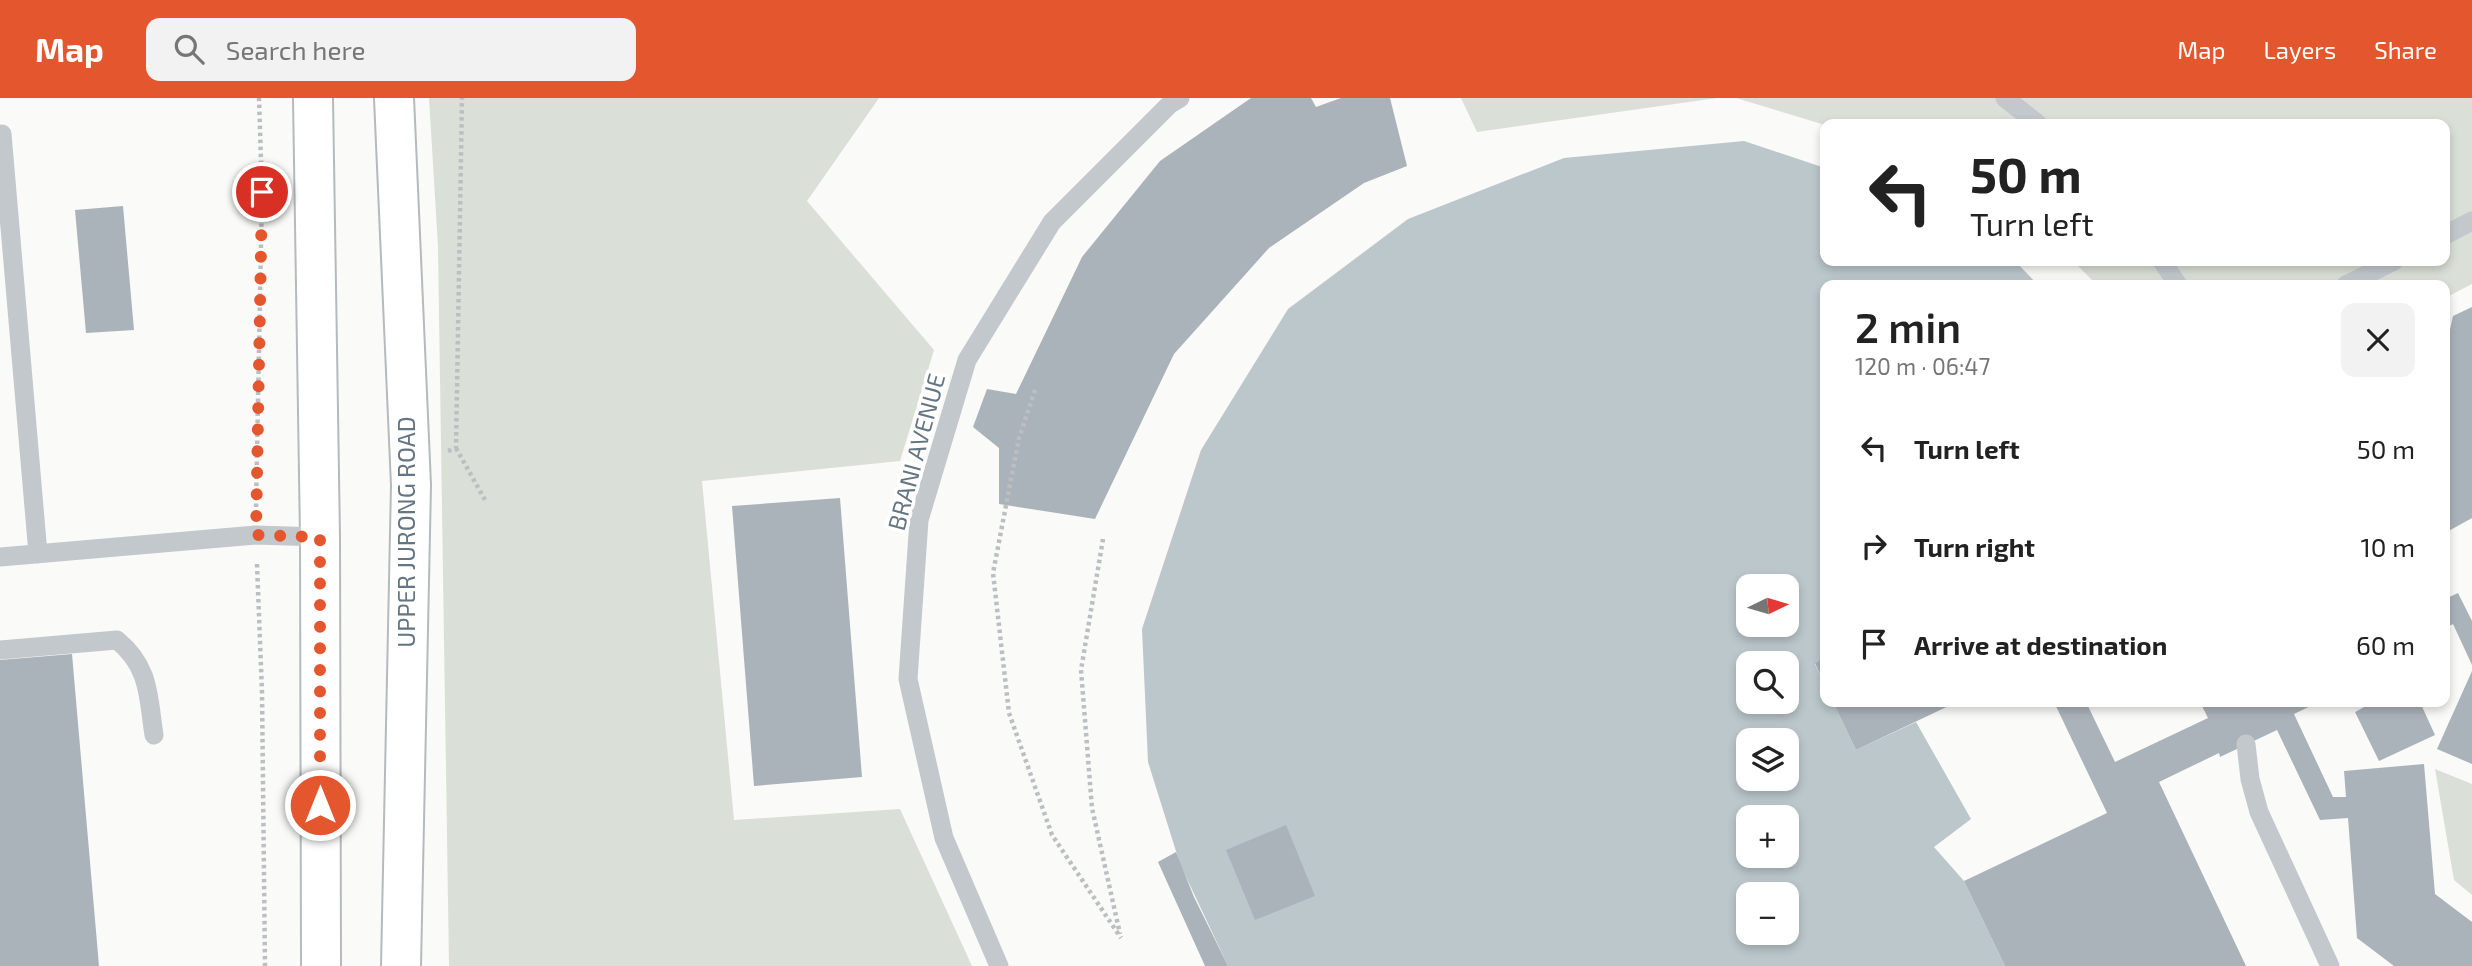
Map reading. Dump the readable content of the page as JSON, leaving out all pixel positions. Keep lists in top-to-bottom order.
{
  "streets": {
    "main road": ["UPPER JURONG ROAD"],
    "lane": ["BRANI AVENUE"]
  },
  "north": "right",
  "page": {
    "header": "Map",
    "search": "Search here",
    "nav": ["Map", "Layers", "Share"],
    "turn": ["50 m", "Turn left"],
    "heading": ["2 min", "120 m · 06:47"],
    "list": [
      {
        "name": "Turn left",
        "value": "50 m"
      },
      {
        "name": "Turn right",
        "value": "10 m"
      },
      {
        "name": "Arrive at destination",
        "value": "60 m"
      }
    ],
    "map_buttons": ["+", "−"]
  }
}
